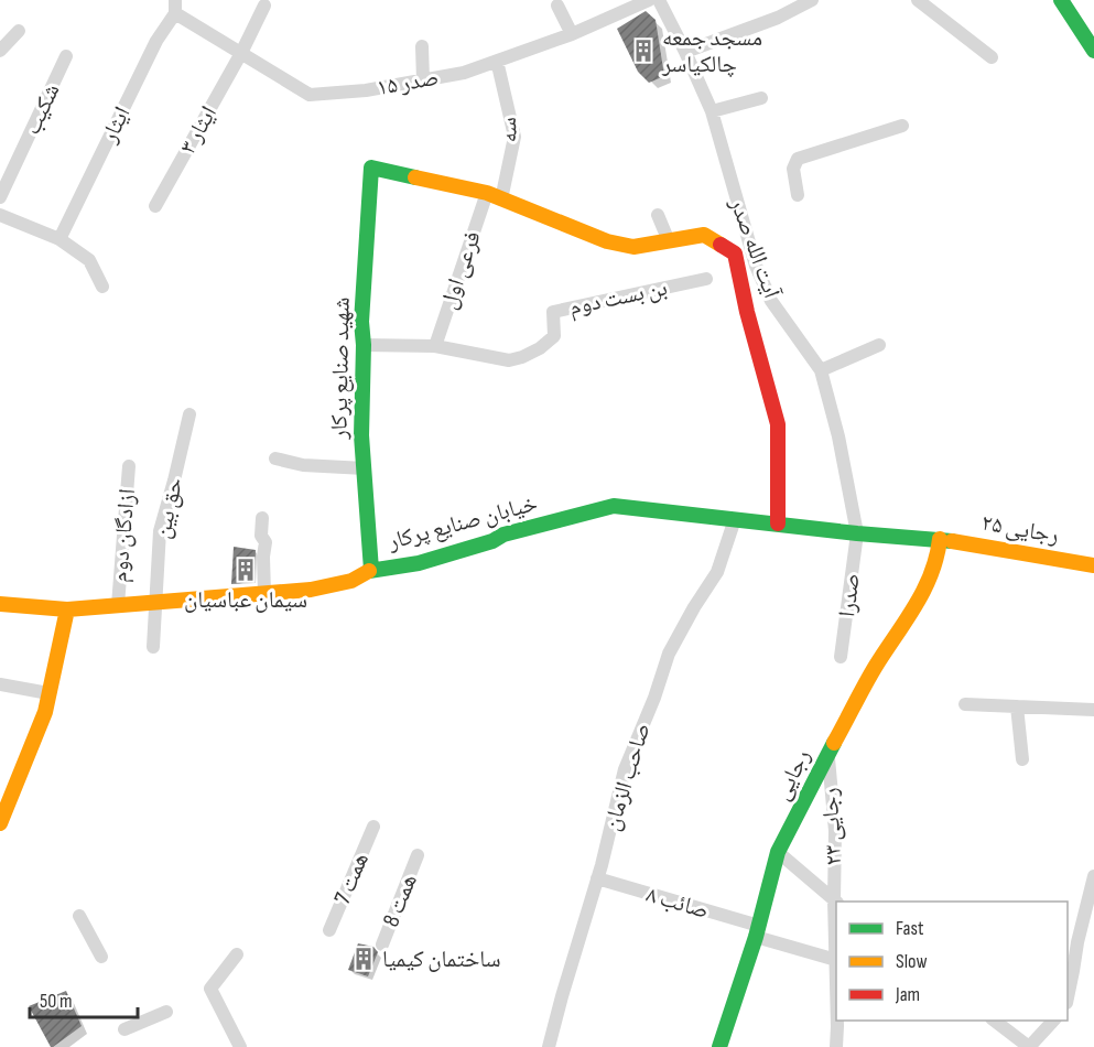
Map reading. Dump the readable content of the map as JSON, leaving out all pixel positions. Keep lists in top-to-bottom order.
{
  "streets": {
    "main road": [
      "شهید صنایع پرکار",
      "خیابان صنایع پرکار",
      "رجایی ۲۵",
      "رجایی"
    ],
    "street": [
      "صدر ۱۵",
      "شکیب",
      "ایثار",
      "ایثار ۳",
      "سه",
      "آیت الله صدر",
      "فرعی اول",
      "بن بست دوم",
      "حق بین",
      "ازادگان دوم",
      "صدرا",
      "صاحب الزمان",
      "رجایی ۲۳",
      "همت 7",
      "همت 8",
      "صائب ۸"
    ]
  },
  "crossings": [
    ["صدر ۱۵", "ایثار"],
    ["صدر ۱۵", "ایثار ۳"],
    ["صدر ۱۵", "سه"],
    ["آیت الله صدر", "خیابان صنایع پرکار"],
    ["آیت الله صدر", "صدرا"],
    ["فرعی اول", "بن بست دوم"],
    ["فرعی اول", "شهید صنایع پرکار"],
    ["بن بست دوم", "شهید صنایع پرکار"],
    ["شهید صنایع پرکار", "خیابان صنایع پرکار"],
    ["حق بین", "خیابان صنایع پرکار"],
    ["خیابان صنایع پرکار", "رجایی ۲۵"],
    ["خیابان صنایع پرکار", "ازادگان دوم"],
    ["خیابان صنایع پرکار", "صدرا"],
    ["خیابان صنایع پرکار", "رجایی"],
    ["خیابان صنایع پرکار", "صاحب الزمان"],
    ["رجایی ۲۵", "رجایی"],
    ["رجایی", "رجایی ۲۳"],
    ["رجایی", "صائب ۸"],
    ["صاحب الزمان", "صائب ۸"],
    ["رجایی ۲۳", "صائب ۸"]
  ],
  "places": {
    "building": ["مسجد جمعه چالکیاسر", "سیمان عباسیان", "ساختمان کیمیا"]
  },
  "legend": ["Fast", "Slow", "Jam"],
  "scale_bar": "50 m"
}
